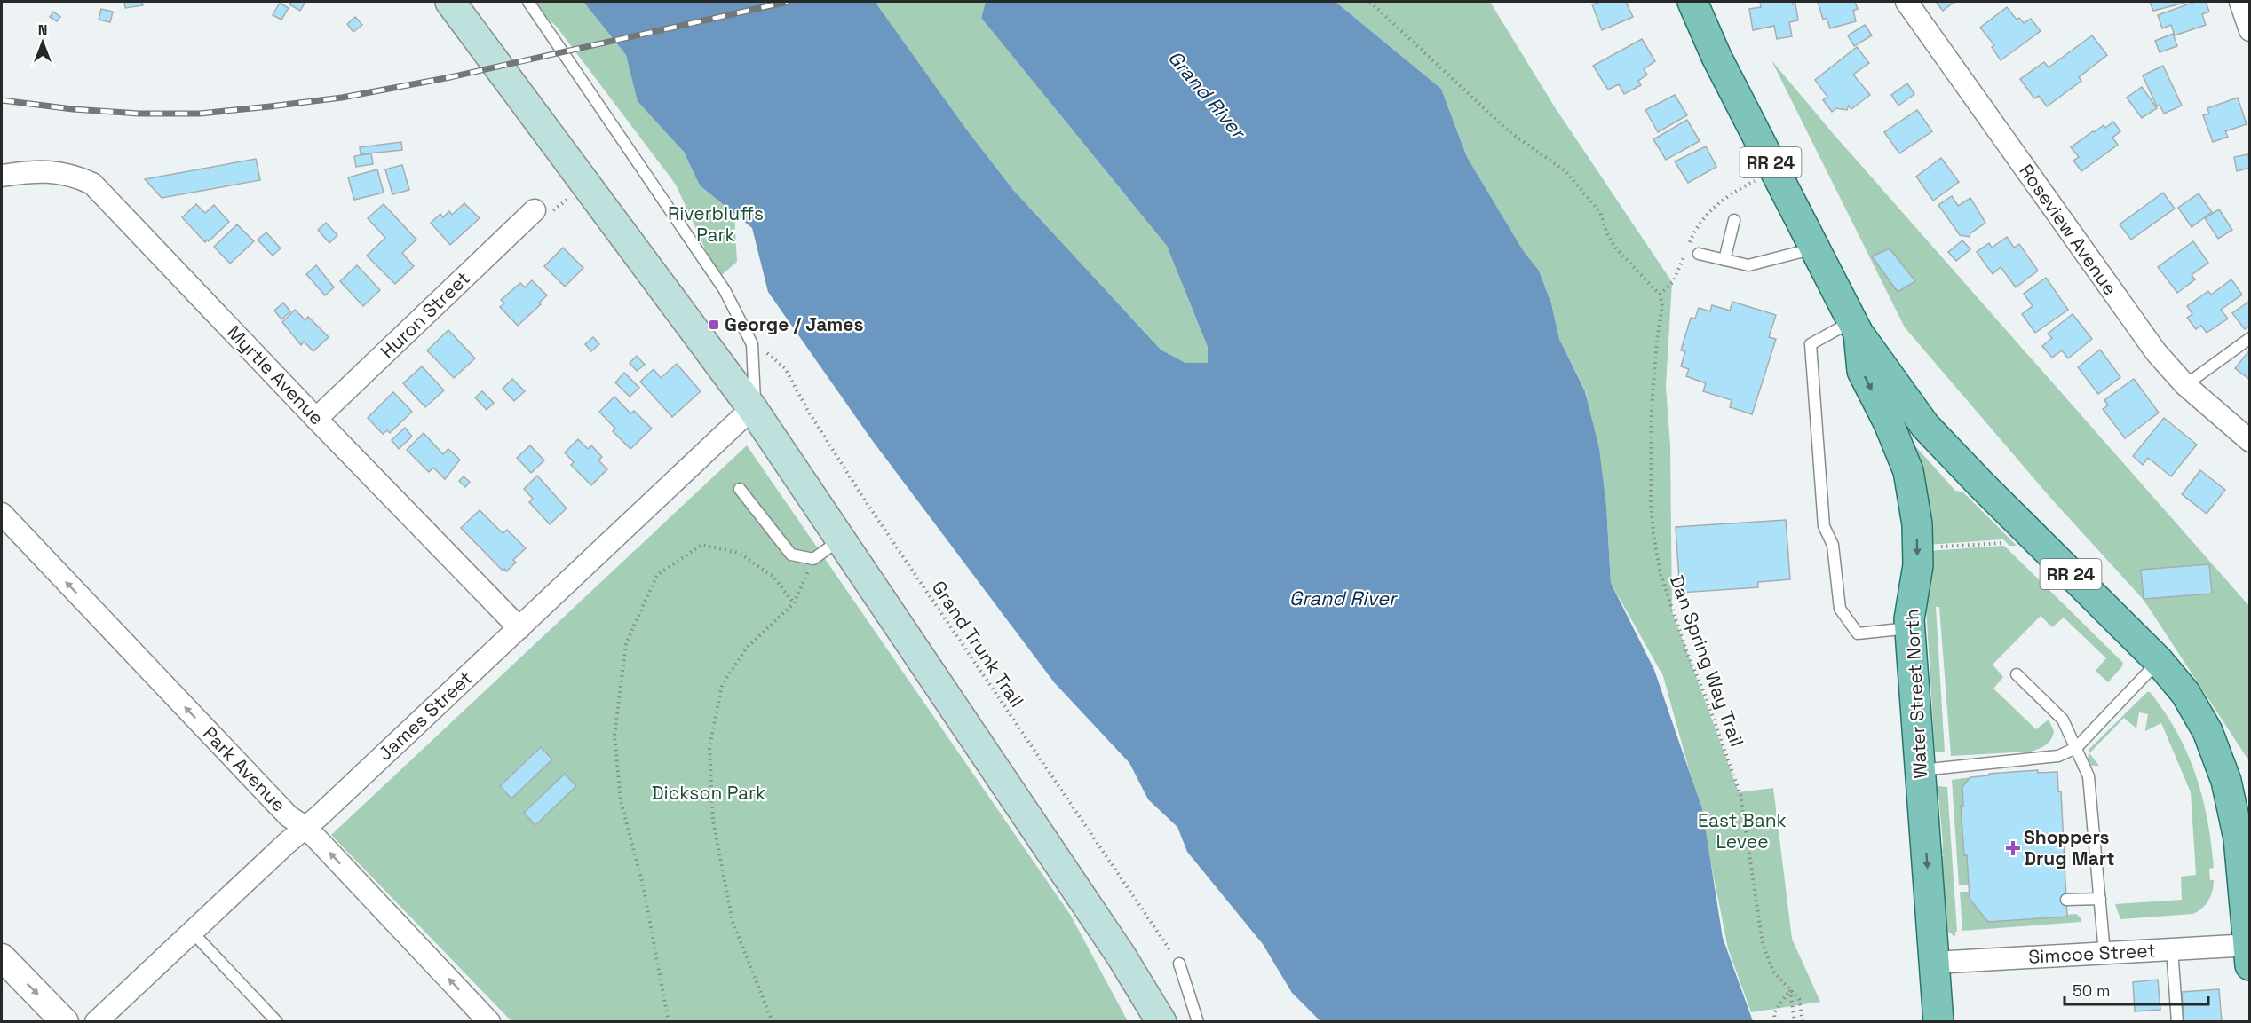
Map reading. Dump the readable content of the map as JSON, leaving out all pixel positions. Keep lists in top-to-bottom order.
{
  "streets": {
    "main road": ["RR 24", "Water Street North"],
    "street": [
      "Roseview Avenue",
      "Huron Street",
      "Myrtle Avenue",
      "James Street",
      "Park Avenue",
      "Simcoe Street"
    ],
    "path": ["Grand Trunk Trail", "Dan Spring Way Trail"]
  },
  "crossings": [
    ["RR 24", "Water Street North"],
    ["RR 24", "Simcoe Street"],
    ["Huron Street", "Myrtle Avenue"],
    ["Myrtle Avenue", "James Street"],
    ["Water Street North", "Simcoe Street"],
    ["James Street", "Park Avenue"]
  ],
  "one_way": ["Water Street North", "Park Avenue"],
  "water": ["Grand River"],
  "parks": ["Riverbluffs Park", "Dickson Park", "East Bank Levee"],
  "places": {
    "transit": ["George / James"],
    "health": ["Shoppers Drug Mart"]
  },
  "scale_bar": "50 m",
  "north": "top"
}
